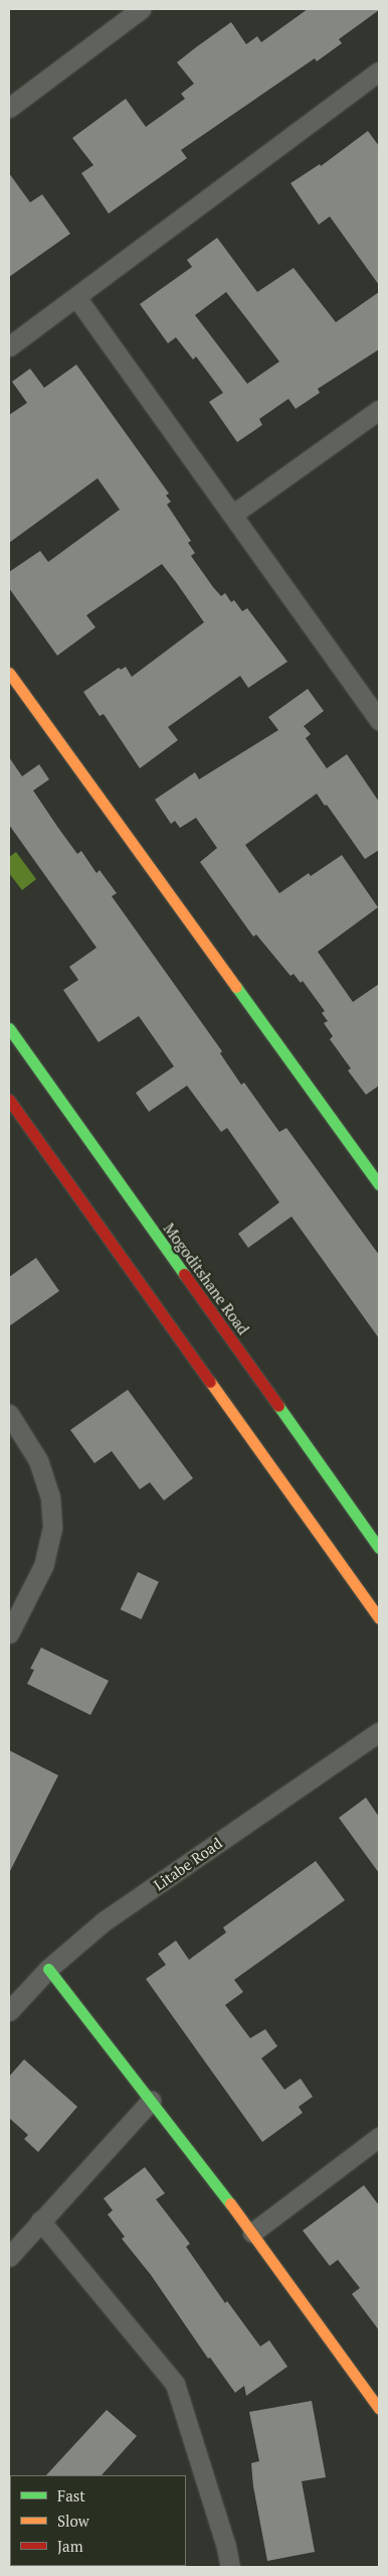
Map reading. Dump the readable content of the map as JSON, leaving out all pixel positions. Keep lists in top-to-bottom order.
{
  "streets": {
    "main road": ["Mogoditshane Road"],
    "street": ["Litabe Road"]
  },
  "legend": ["Fast", "Slow", "Jam"]
}
